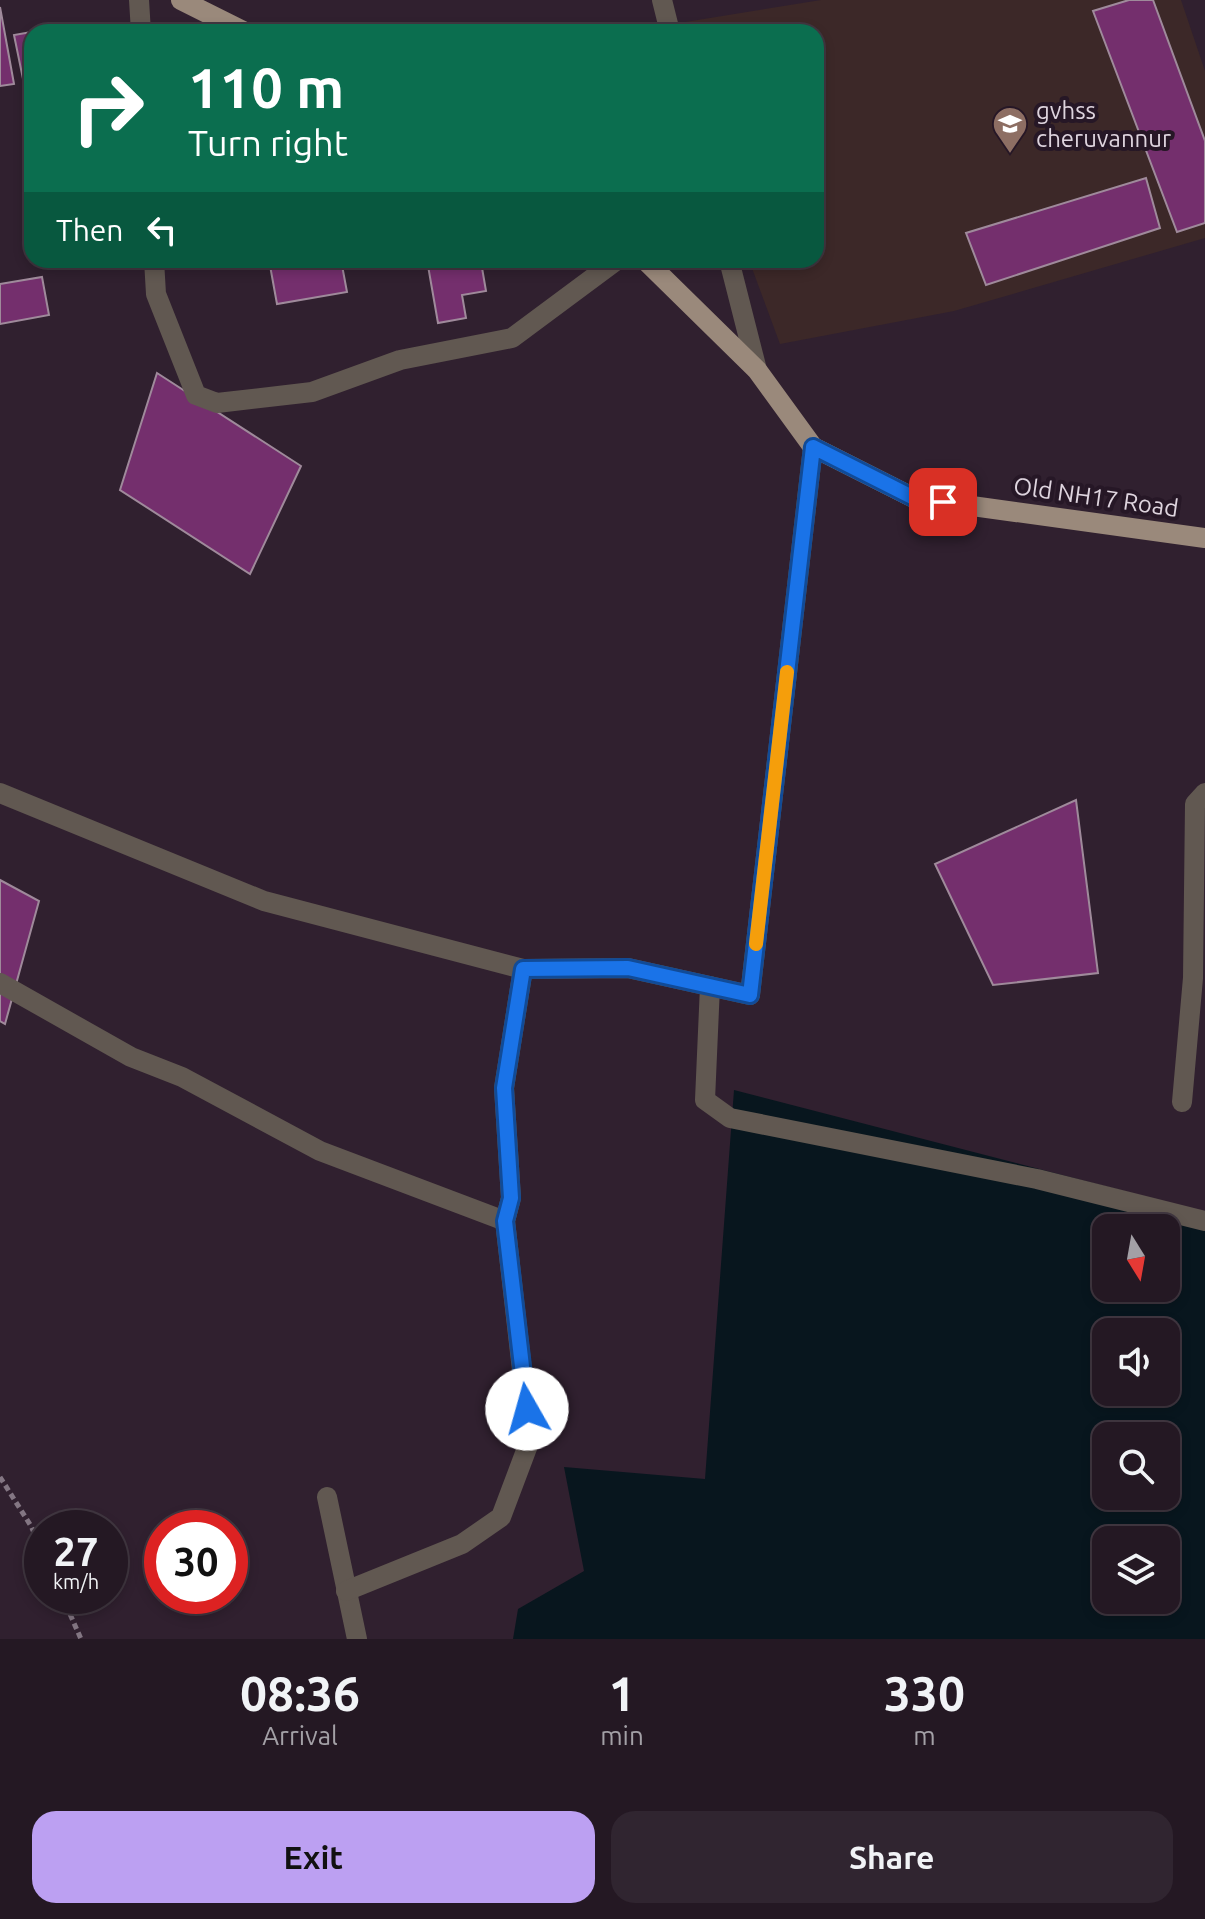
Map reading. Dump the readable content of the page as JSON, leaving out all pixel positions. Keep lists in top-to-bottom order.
{
  "streets": {
    "main road": ["Old NH17 Road"]
  },
  "places": {
    "school or university": ["gvhss cheruvannur"]
  },
  "north": "bottom",
  "page": {
    "turn": ["110 m", "Turn right"],
    "then": "Then",
    "speed": "27 km/h",
    "limit": "30",
    "eta": [
      "08:36",
      "Arrival",
      "1",
      "min",
      "330",
      "m"
    ],
    "buttons": ["Exit", "Share"]
  }
}
